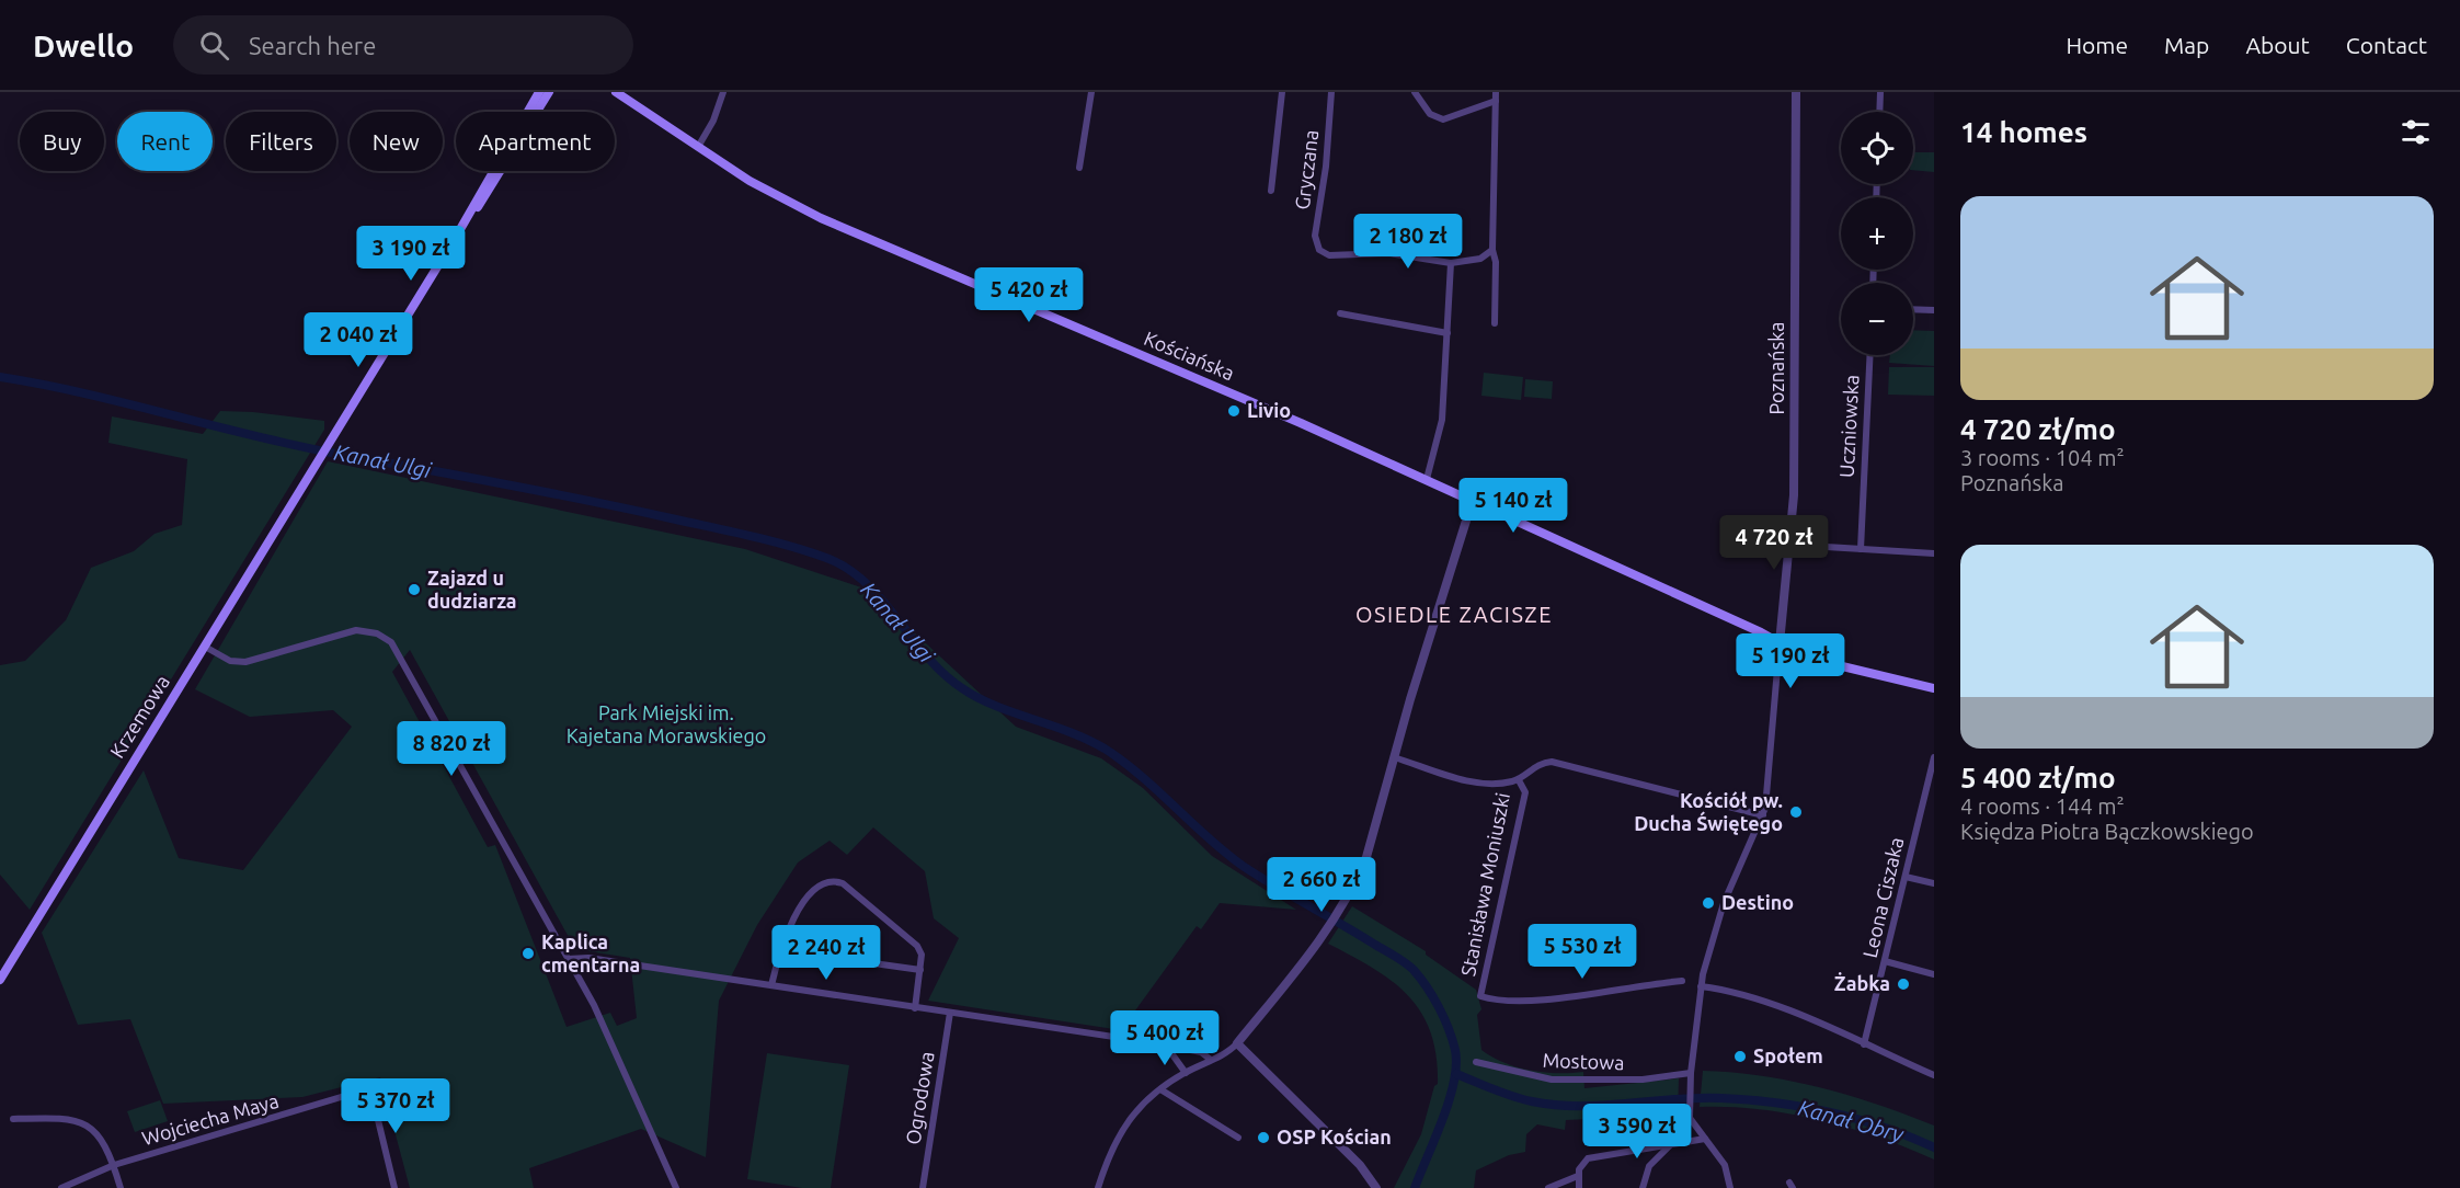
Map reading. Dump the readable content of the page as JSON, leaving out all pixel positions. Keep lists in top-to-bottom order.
{
  "streets": {
    "main road": ["Kościańska", "Krzemowa"],
    "street": [
      "Gryczana",
      "Poznańska",
      "Uczniowska",
      "Stanisława Moniuszki",
      "Leona Ciszaka",
      "Mostowa",
      "Ogrodowa",
      "Wojciecha Maya"
    ]
  },
  "crossings": [
    ["Kościańska", "Poznańska"]
  ],
  "districts": ["OSIEDLE ZACISZE"],
  "water": ["Kanał Ulgi", "Kanał Obry"],
  "parks": ["Park Miejski im. Kajetana Morawskiego"],
  "places": [
    "Livio",
    "Zajazd u dudziarza",
    "Kościół pw. Ducha Świętego",
    "Destino",
    "Kaplica cmentarna",
    "Żabka",
    "Społem",
    "OSP Kościan"
  ],
  "page": {
    "header": "Dwello",
    "search": "Search here",
    "nav": [
      "Home",
      "Map",
      "About",
      "Contact"
    ],
    "heading": "14 homes",
    "map_buttons": ["+", "−"],
    "chip": [
      "Buy",
      "Rent",
      "Filters",
      "New",
      "Apartment"
    ],
    "list": [
      {
        "name": "4 720 zł/mo",
        "note": "3 rooms · 104 m² · Poznańska"
      },
      {
        "name": "5 400 zł/mo",
        "note": "4 rooms · 144 m² · Księdza Piotra Bączkowskiego"
      }
    ],
    "price": [
      "2 180 zł",
      "3 190 zł",
      "5 420 zł",
      "2 040 zł",
      "5 140 zł",
      "4 720 zł",
      "5 190 zł",
      "8 820 zł",
      "2 660 zł",
      "5 530 zł",
      "2 240 zł",
      "5 400 zł",
      "5 370 zł",
      "3 590 zł"
    ]
  }
}
